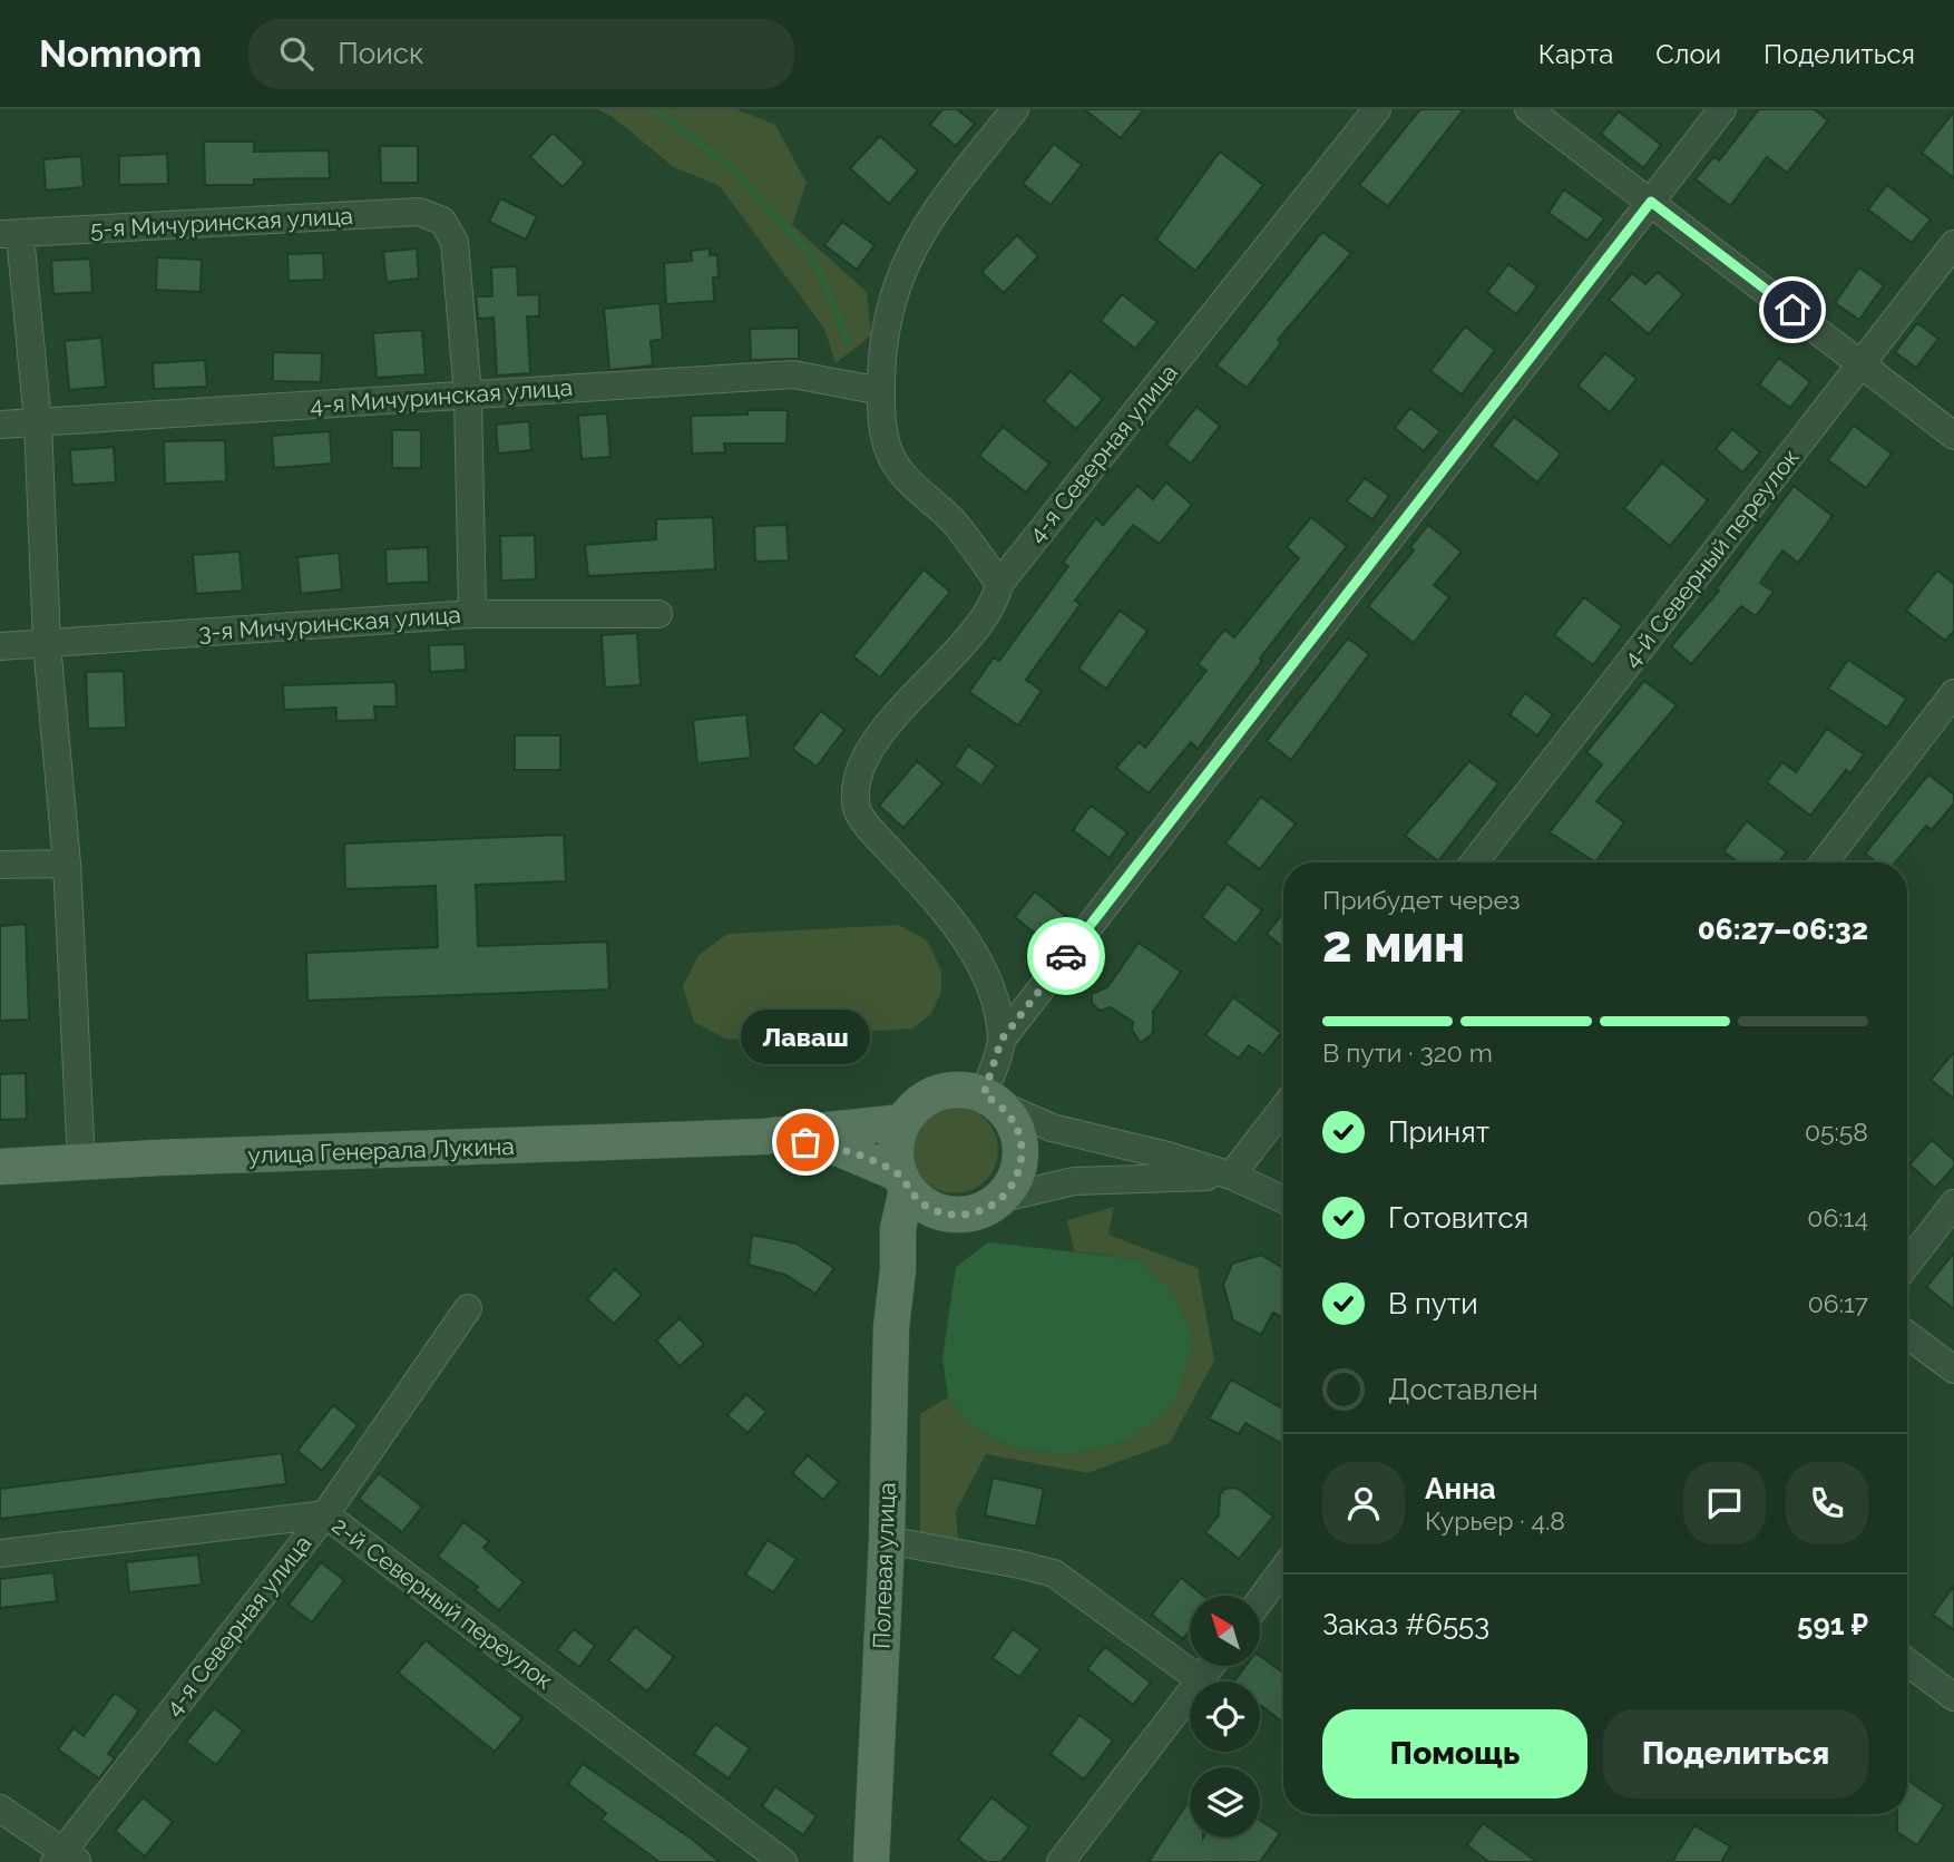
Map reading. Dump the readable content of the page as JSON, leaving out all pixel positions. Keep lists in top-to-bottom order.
{
  "streets": {
    "main road": ["улица Генерала Лукина", "Полевая улица"],
    "street": [
      "5-я Мичуринская улица",
      "4-я Мичуринская улица",
      "4-я Северная улица",
      "4-й Северный переулок",
      "3-я Мичуринская улица",
      "2-й Северный переулок"
    ]
  },
  "crossings": [
    ["5-я Мичуринская улица", "4-я Мичуринская улица"],
    ["4-я Северная улица", "2-й Северный переулок"],
    ["улица Генерала Лукина", "Полевая улица"]
  ],
  "places": ["Лаваш"],
  "north": "top left",
  "page": {
    "header": "Nomnom",
    "search": "Поиск",
    "nav": ["Карта", "Слои", "Поделиться"],
    "heading": ["2 мин", "Прибудет через", "06:27–06:32"],
    "panel": [
      "Анна",
      "Курьер · 4.8",
      "Заказ #6553",
      "591 ₽"
    ],
    "bar": "В пути · 320 m",
    "bubble": "Лаваш",
    "list": [
      ["Принят", "05:58"],
      ["Готовится", "06:14"],
      ["В пути", "06:17"],
      "Доставлен"
    ],
    "buttons": ["Помощь", "Поделиться"]
  }
}
